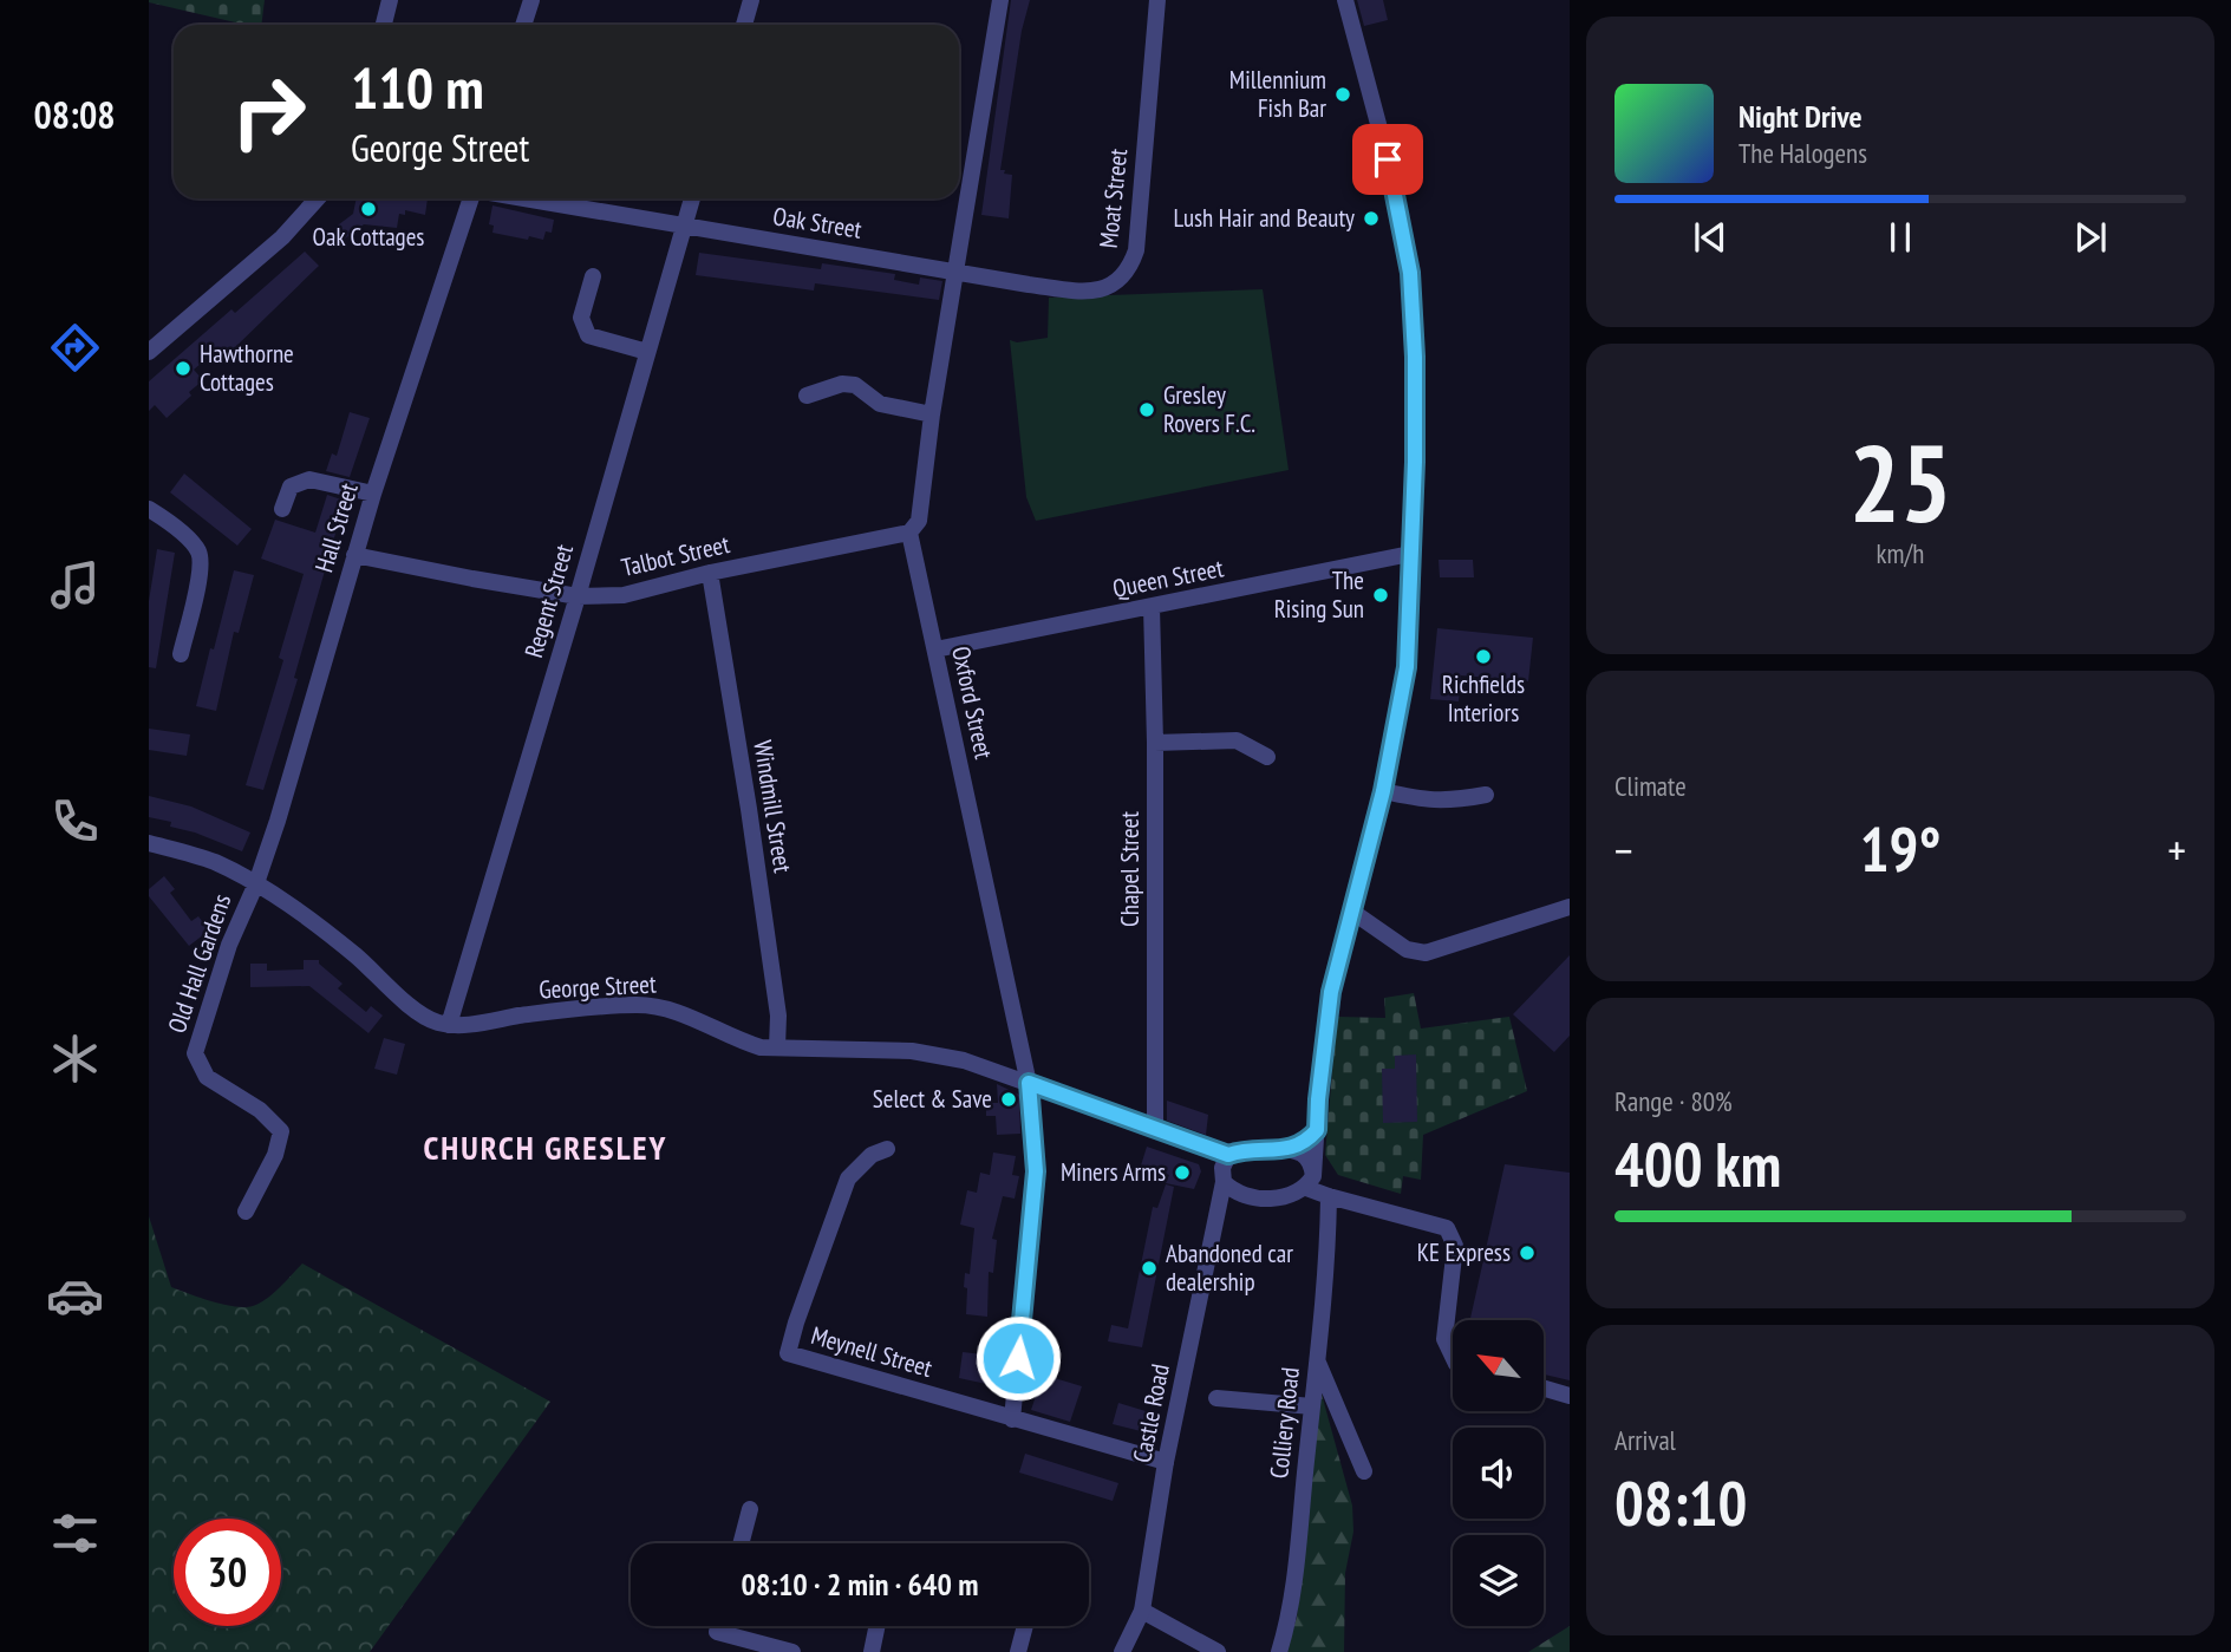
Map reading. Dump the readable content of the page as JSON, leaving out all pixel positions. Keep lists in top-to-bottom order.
{
  "streets": {
    "street": [
      "Moat Street",
      "Oak Street",
      "Hall Street",
      "Talbot Street",
      "Queen Street",
      "Regent Street",
      "Oxford Street",
      "Windmill Street",
      "Chapel Street",
      "Old Hall Gardens",
      "George Street",
      "Meynell Street",
      "Castle Road",
      "Colliery Road"
    ]
  },
  "crossings": [
    ["Moat Street", "Oak Street"],
    ["Oak Street", "Regent Street"],
    ["Hall Street", "Talbot Street"],
    ["Hall Street", "Old Hall Gardens"],
    ["Talbot Street", "Regent Street"],
    ["Talbot Street", "Oxford Street"],
    ["Talbot Street", "Windmill Street"],
    ["Queen Street", "Oxford Street"],
    ["Queen Street", "Chapel Street"],
    ["Regent Street", "George Street"],
    ["Oxford Street", "George Street"],
    ["Oxford Street", "Meynell Street"],
    ["Windmill Street", "George Street"],
    ["Chapel Street", "George Street"],
    ["George Street", "Castle Road"],
    ["Meynell Street", "Castle Road"]
  ],
  "districts": ["CHURCH GRESLEY"],
  "places": [
    "Millennium Fish Bar",
    "Oak Cottages",
    "Lush Hair and Beauty",
    "Hawthorne Cottages",
    "Gresley Rovers F.C.",
    "The Rising Sun",
    "Richfields Interiors",
    "Select & Save",
    "Miners Arms",
    "KE Express",
    "Abandoned car dealership"
  ],
  "north": "top left",
  "page": {
    "tabs": "08:08",
    "turn": ["110 m", "George Street"],
    "song": ["Night Drive", "The Halogens"],
    "tile": [
      ["25", "km/h"],
      "Climate",
      ["Range · 80%", "400 km"],
      ["Arrival", "08:10"]
    ],
    "heat": ["−", "19°", "+"],
    "limit": "30",
    "trip": "08:10 · 2 min · 640 m"
  }
}
